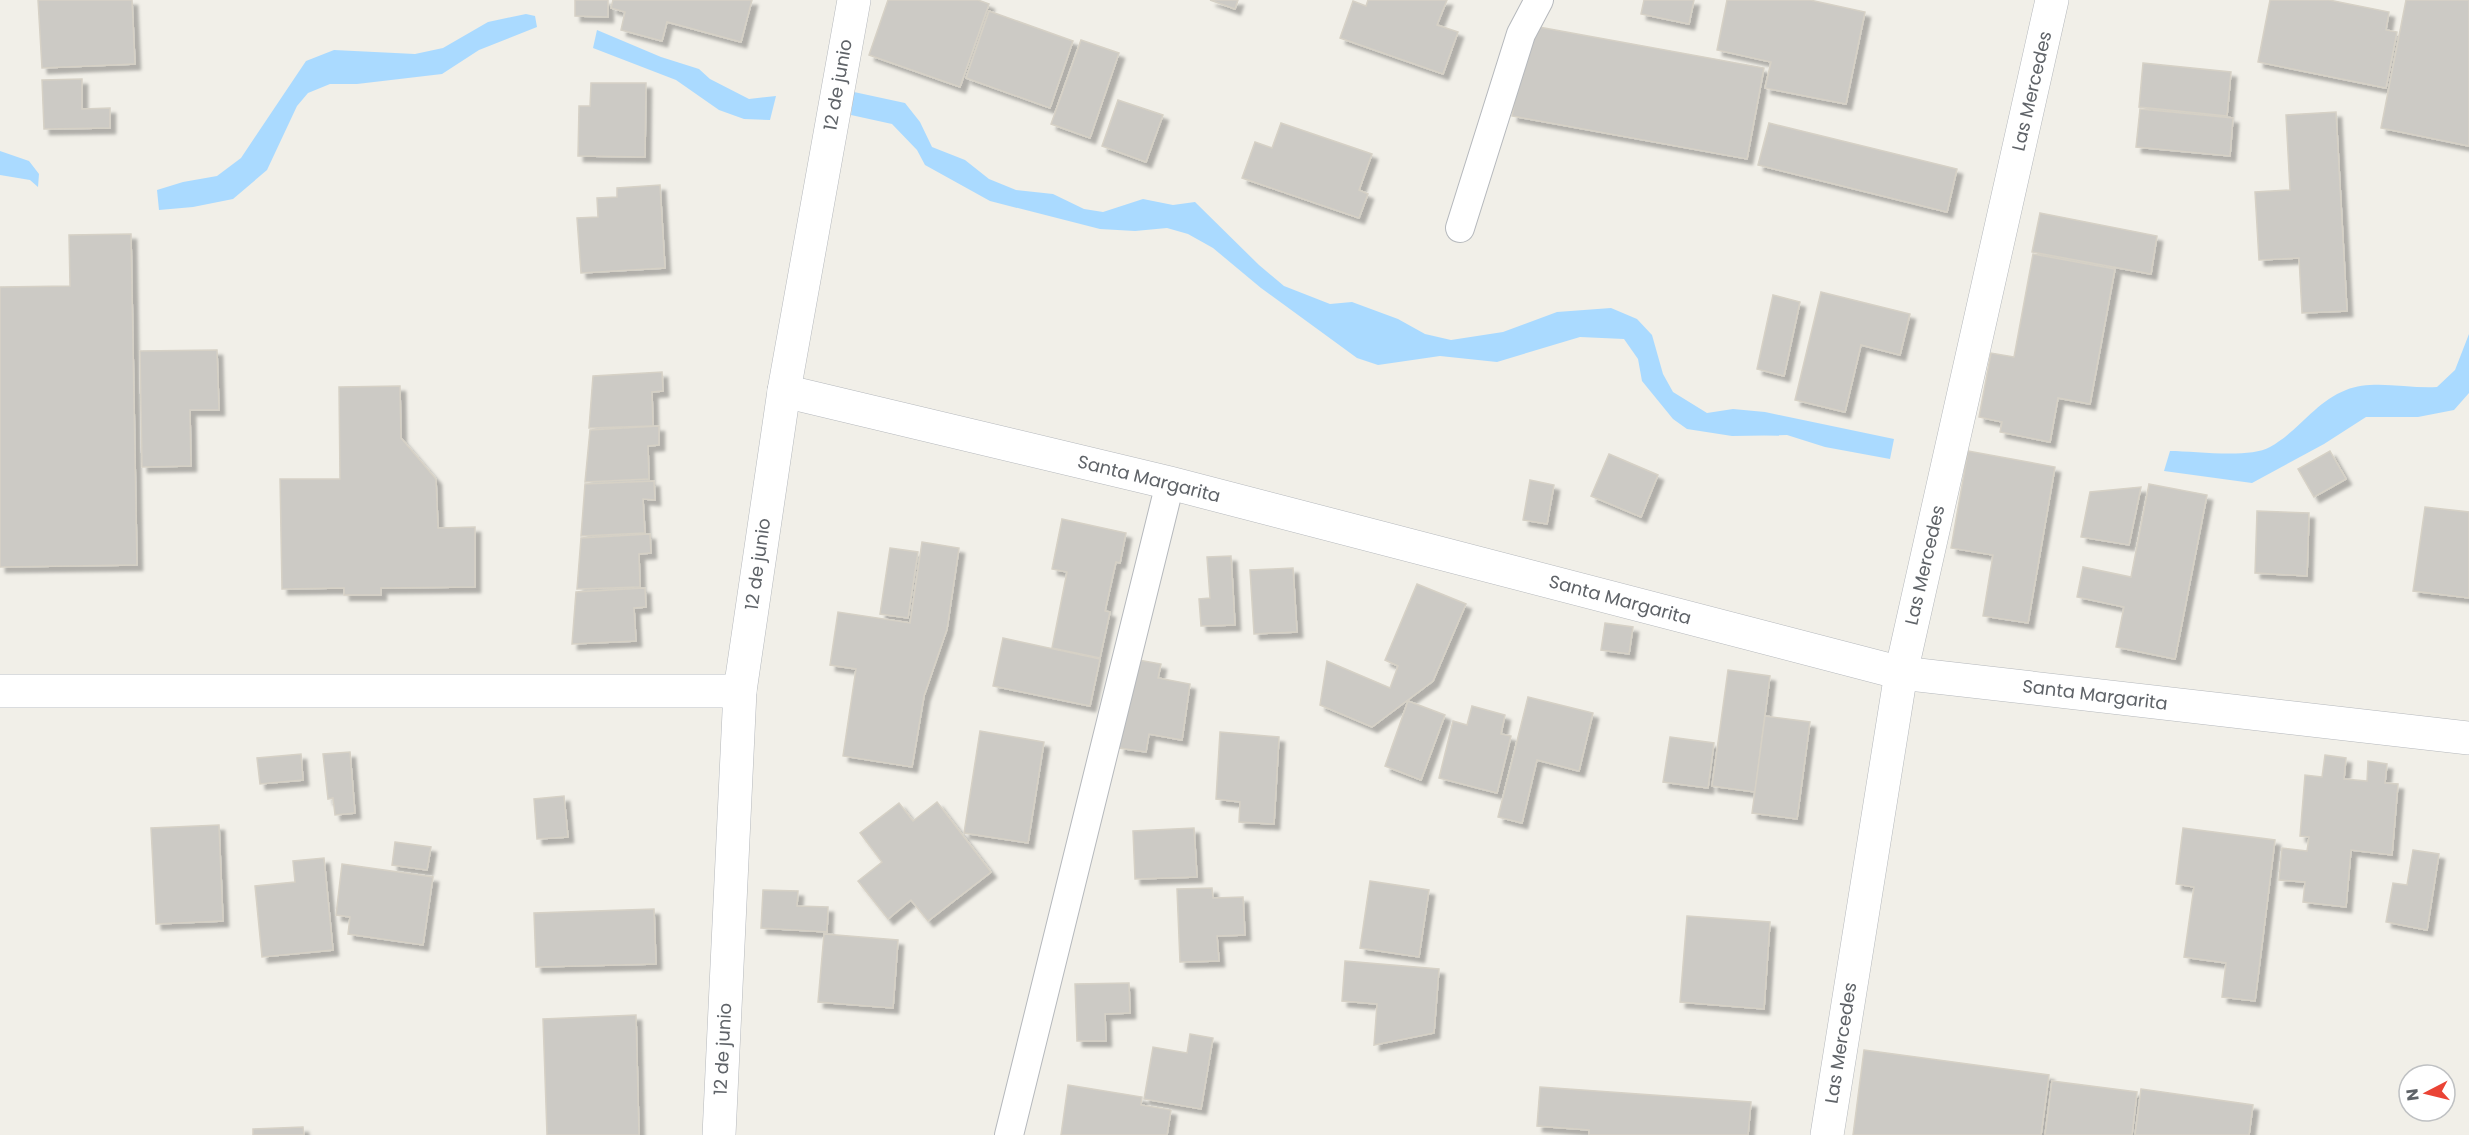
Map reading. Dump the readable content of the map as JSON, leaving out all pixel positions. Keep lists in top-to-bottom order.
{
  "streets": {
    "street": ["12 de junio", "Las Mercedes", "Santa Margarita"]
  },
  "crossings": [
    ["12 de junio", "Santa Margarita"],
    ["Las Mercedes", "Santa Margarita"]
  ],
  "north": "left"
}
